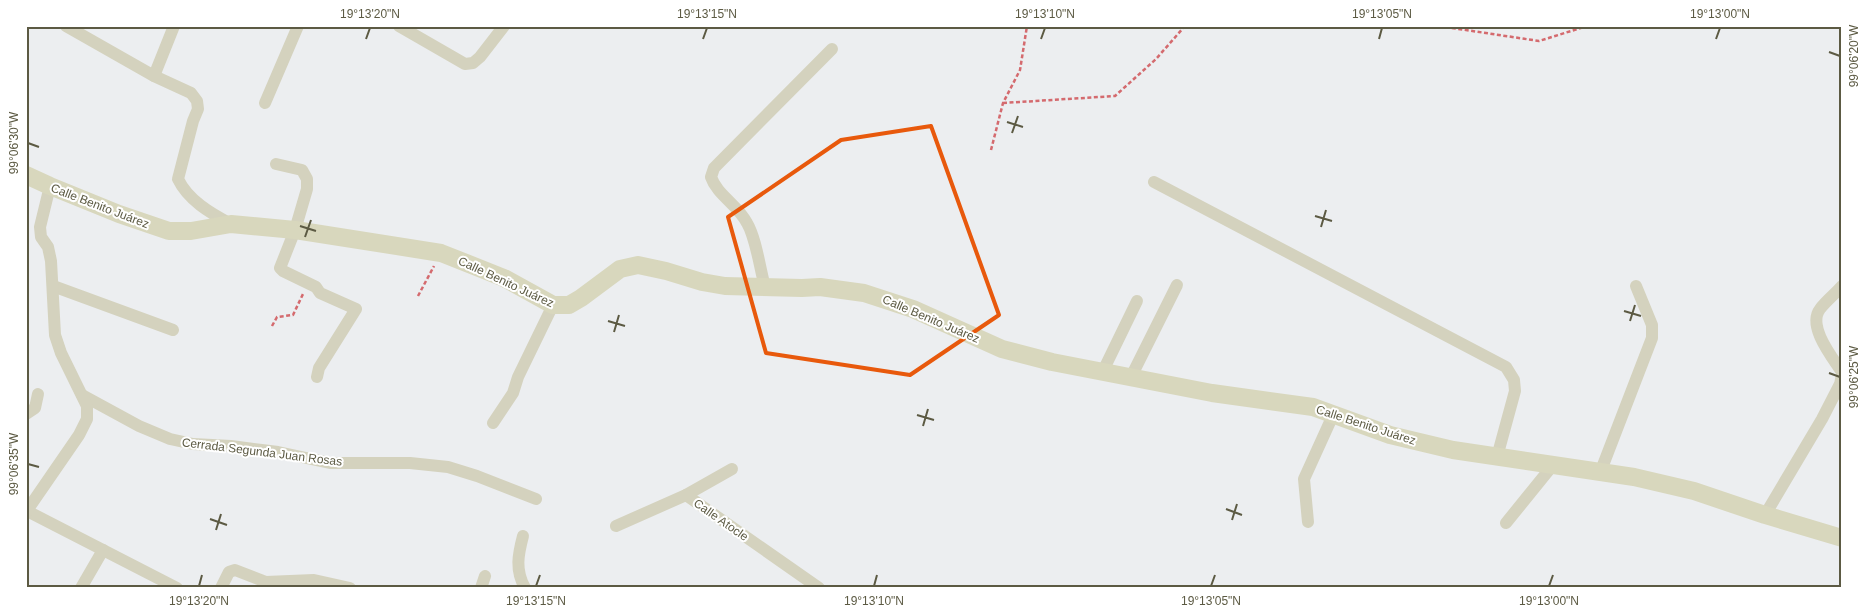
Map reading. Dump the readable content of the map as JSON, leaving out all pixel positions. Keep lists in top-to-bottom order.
{
  "streets": {
    "street": ["Calle Benito Juárez", "Cerrada Segunda Juan Rosas", "Calle Atocle"]
  },
  "coordinates": [
    "19°13'20\"N",
    "19°13'15\"N",
    "19°13'10\"N",
    "19°13'05\"N",
    "19°13'00\"N",
    "99°06'20\"W",
    "99°06'30\"W",
    "99°06'25\"W",
    "99°06'35\"W"
  ]
}
